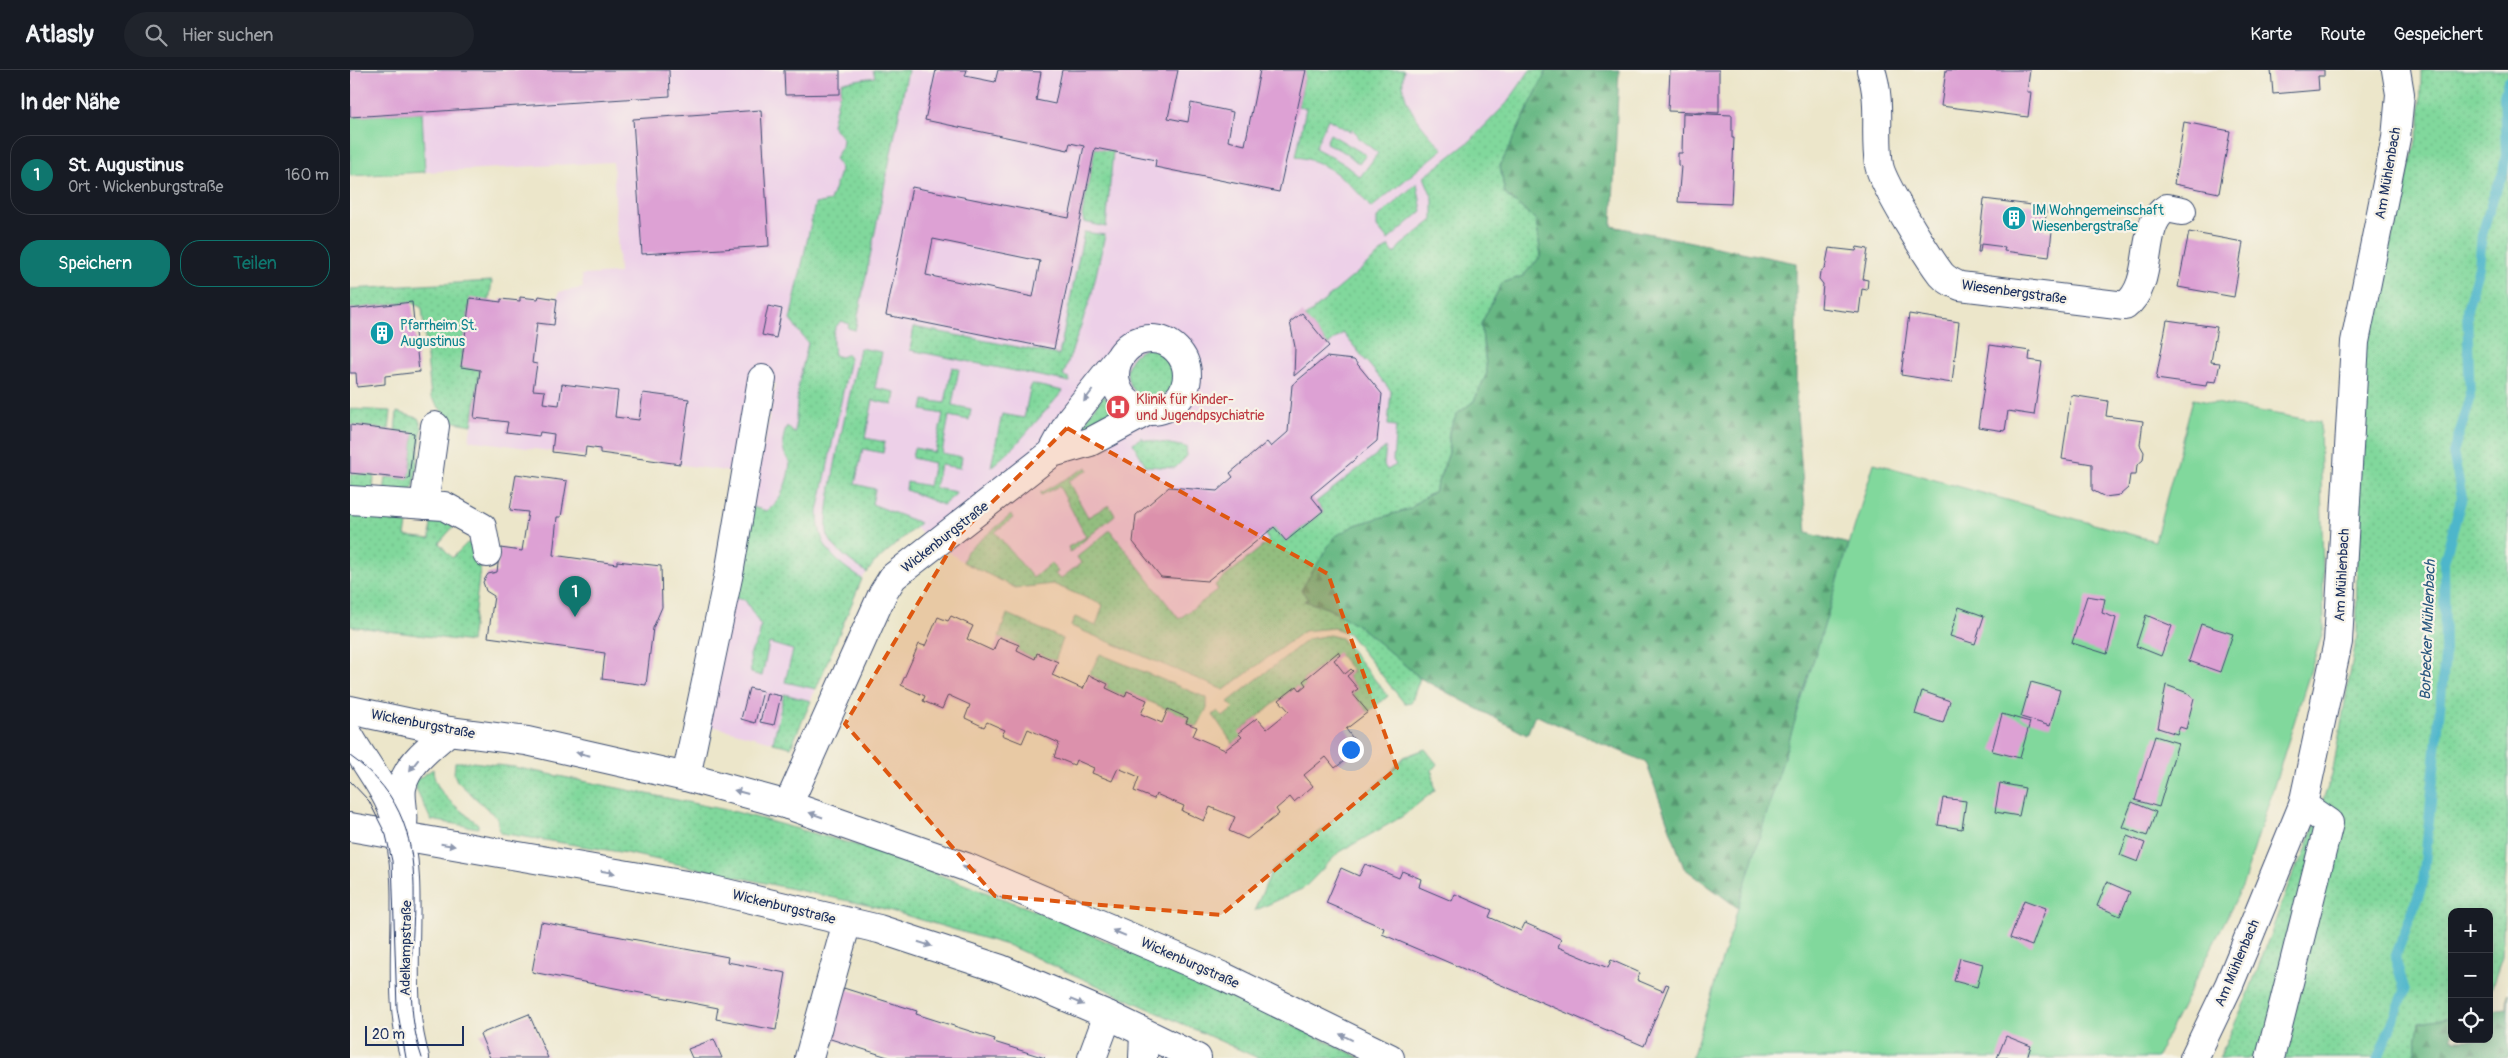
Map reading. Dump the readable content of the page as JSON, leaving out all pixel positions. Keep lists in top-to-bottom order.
{
  "streets": {
    "street": [
      "Am Mühlenbach",
      "Wiesenbergstraße",
      "Wickenburgstraße",
      "Adelkampstraße"
    ]
  },
  "crossings": [
    ["Wickenburgstraße", "Adelkampstraße"]
  ],
  "water": ["Borbecker Mühlenbach"],
  "places": {
    "building": ["IM Wohngemeinschaft Wiesenbergstraße", "Pfarrheim St. Augustinus"],
    "hospital": ["Klinik für Kinder- und Jugendpsychiatrie"]
  },
  "scale_bar": "20 m",
  "page": {
    "header": "Atlasly",
    "search": "Hier suchen",
    "nav": ["Karte", "Route", "Gespeichert"],
    "heading": "In der Nähe",
    "list": [
      {
        "mark": "1",
        "name": "St. Augustinus",
        "note": "Ort · Wickenburgstraße",
        "value": "160 m"
      }
    ],
    "buttons": ["Speichern", "Teilen"],
    "pins": "1",
    "map_buttons": ["+", "−"],
    "scale": "20 m"
  }
}
